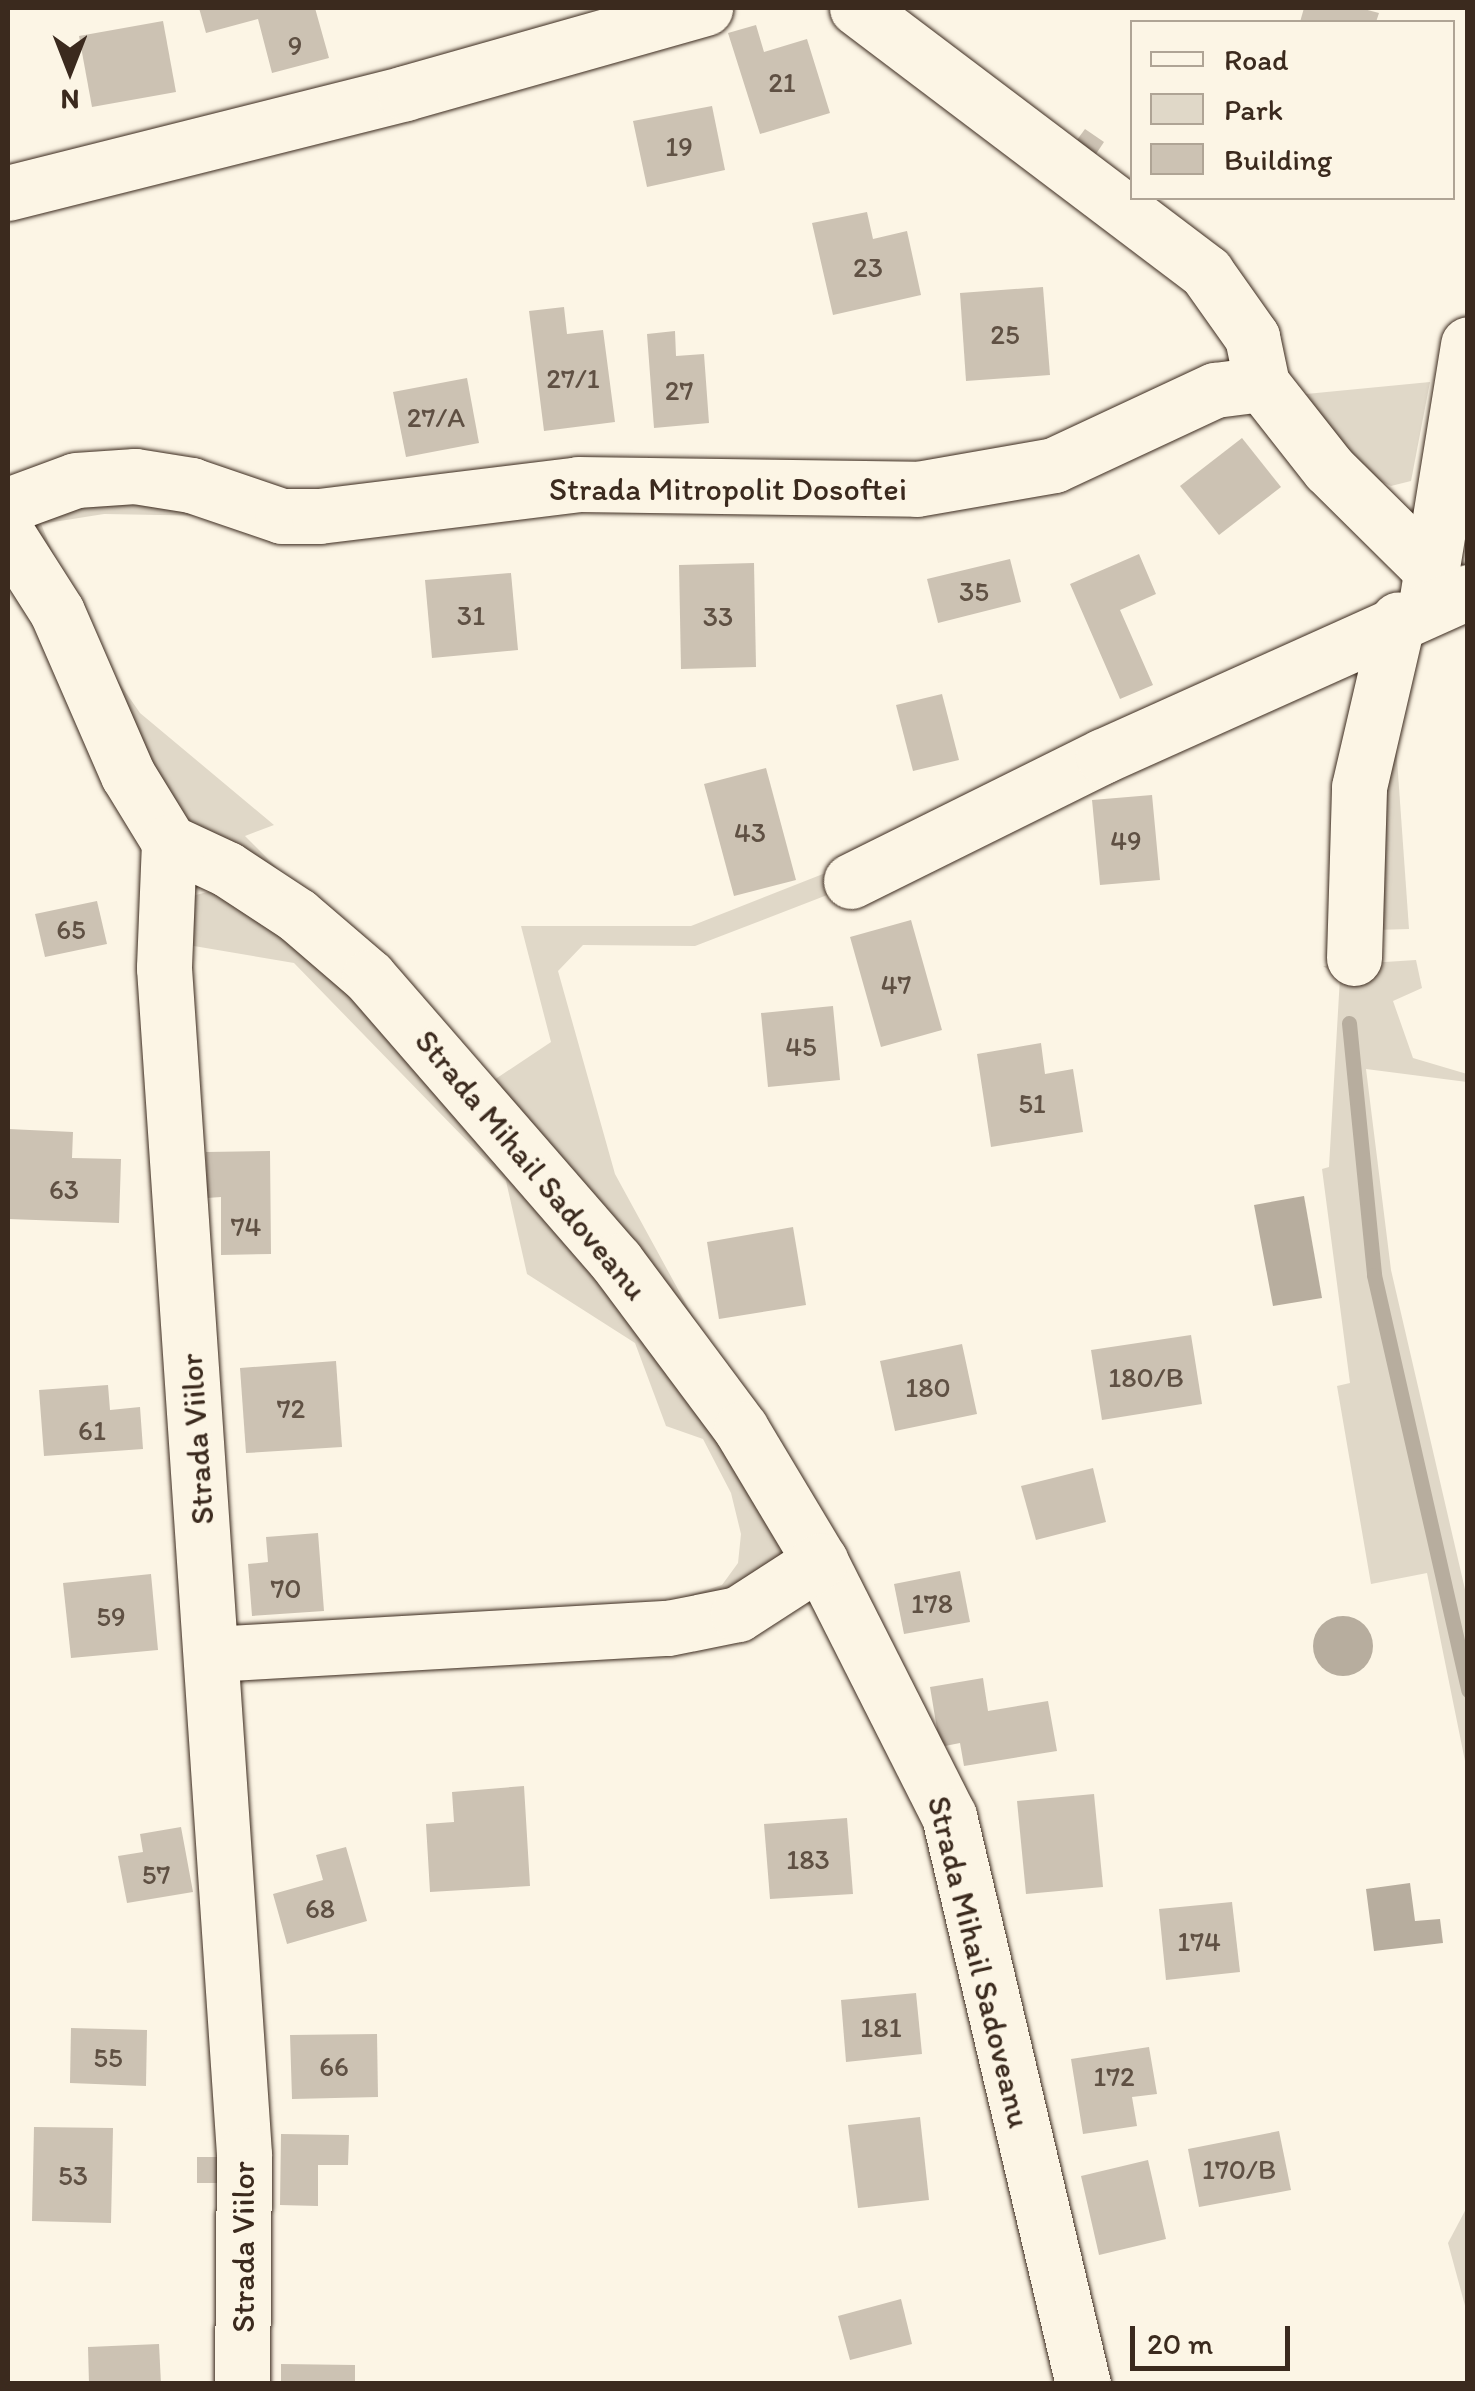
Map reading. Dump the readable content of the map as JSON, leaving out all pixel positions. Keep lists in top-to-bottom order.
{
  "streets": {
    "street": ["Strada Mitropolit Dosoftei", "Strada Mihail Sadoveanu", "Strada Viilor"]
  },
  "crossings": [
    ["Strada Mihail Sadoveanu", "Strada Viilor"]
  ],
  "house_numbers": [
    "9",
    "21",
    "19",
    "23",
    "25",
    "27/1",
    "27",
    "27/A",
    "35",
    "31",
    "33",
    "43",
    "49",
    "65",
    "47",
    "45",
    "51",
    "63",
    "74",
    "180/B",
    "180",
    "72",
    "61",
    "70",
    "178",
    "59",
    "183",
    "57",
    "68",
    "174",
    "181",
    "55",
    "66",
    "172",
    "170/B",
    "53"
  ],
  "legend": ["Road", "Park", "Building"],
  "scale_bar": "20 m",
  "north": "bottom"
}
